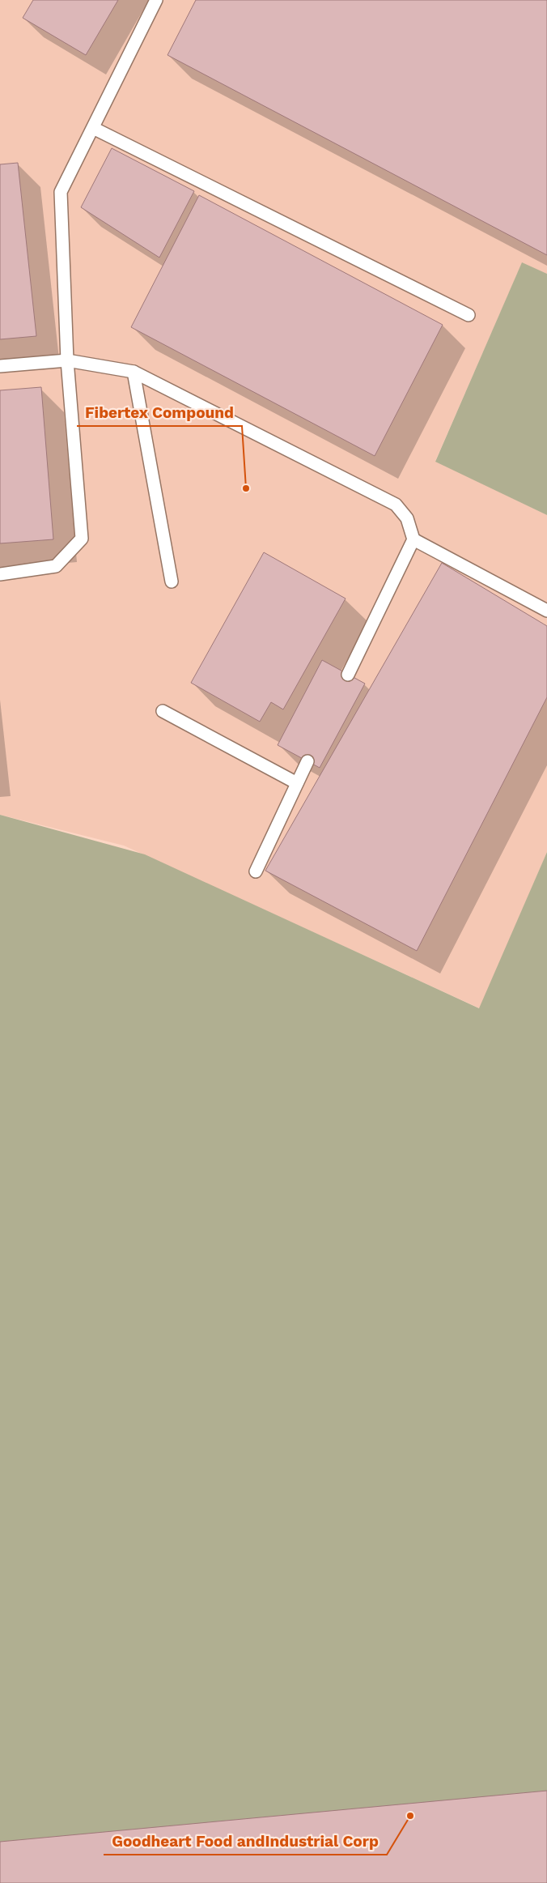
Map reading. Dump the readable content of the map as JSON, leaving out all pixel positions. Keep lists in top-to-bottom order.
{
  "places": ["Fibertex Compound", "Goodheart Food andIndustrial Corp"]
}
